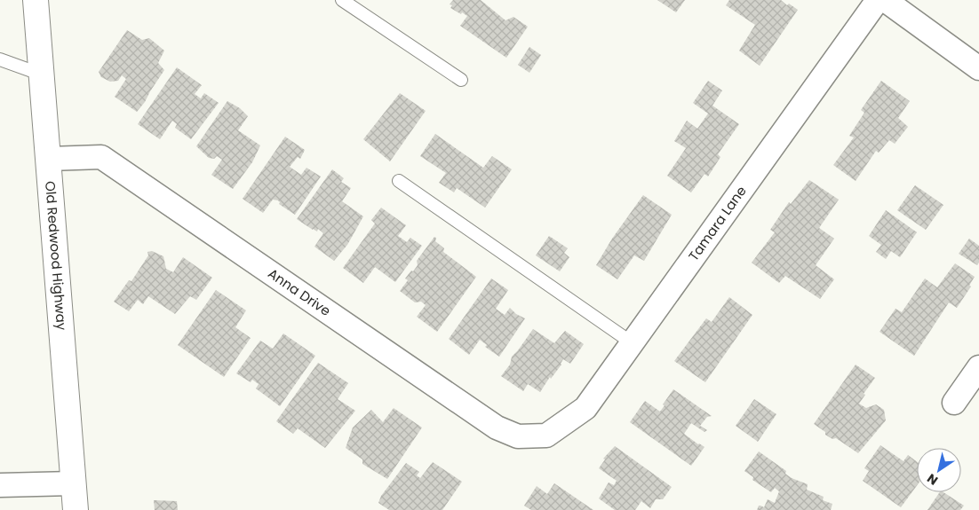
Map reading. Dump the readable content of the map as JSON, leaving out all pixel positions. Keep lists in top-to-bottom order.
{
  "streets": {
    "main road": ["Old Redwood Highway"],
    "street": ["Tamara Lane", "Anna Drive"]
  },
  "crossings": [
    ["Tamara Lane", "Anna Drive"],
    ["Old Redwood Highway", "Anna Drive"]
  ],
  "north": "bottom left"
}
